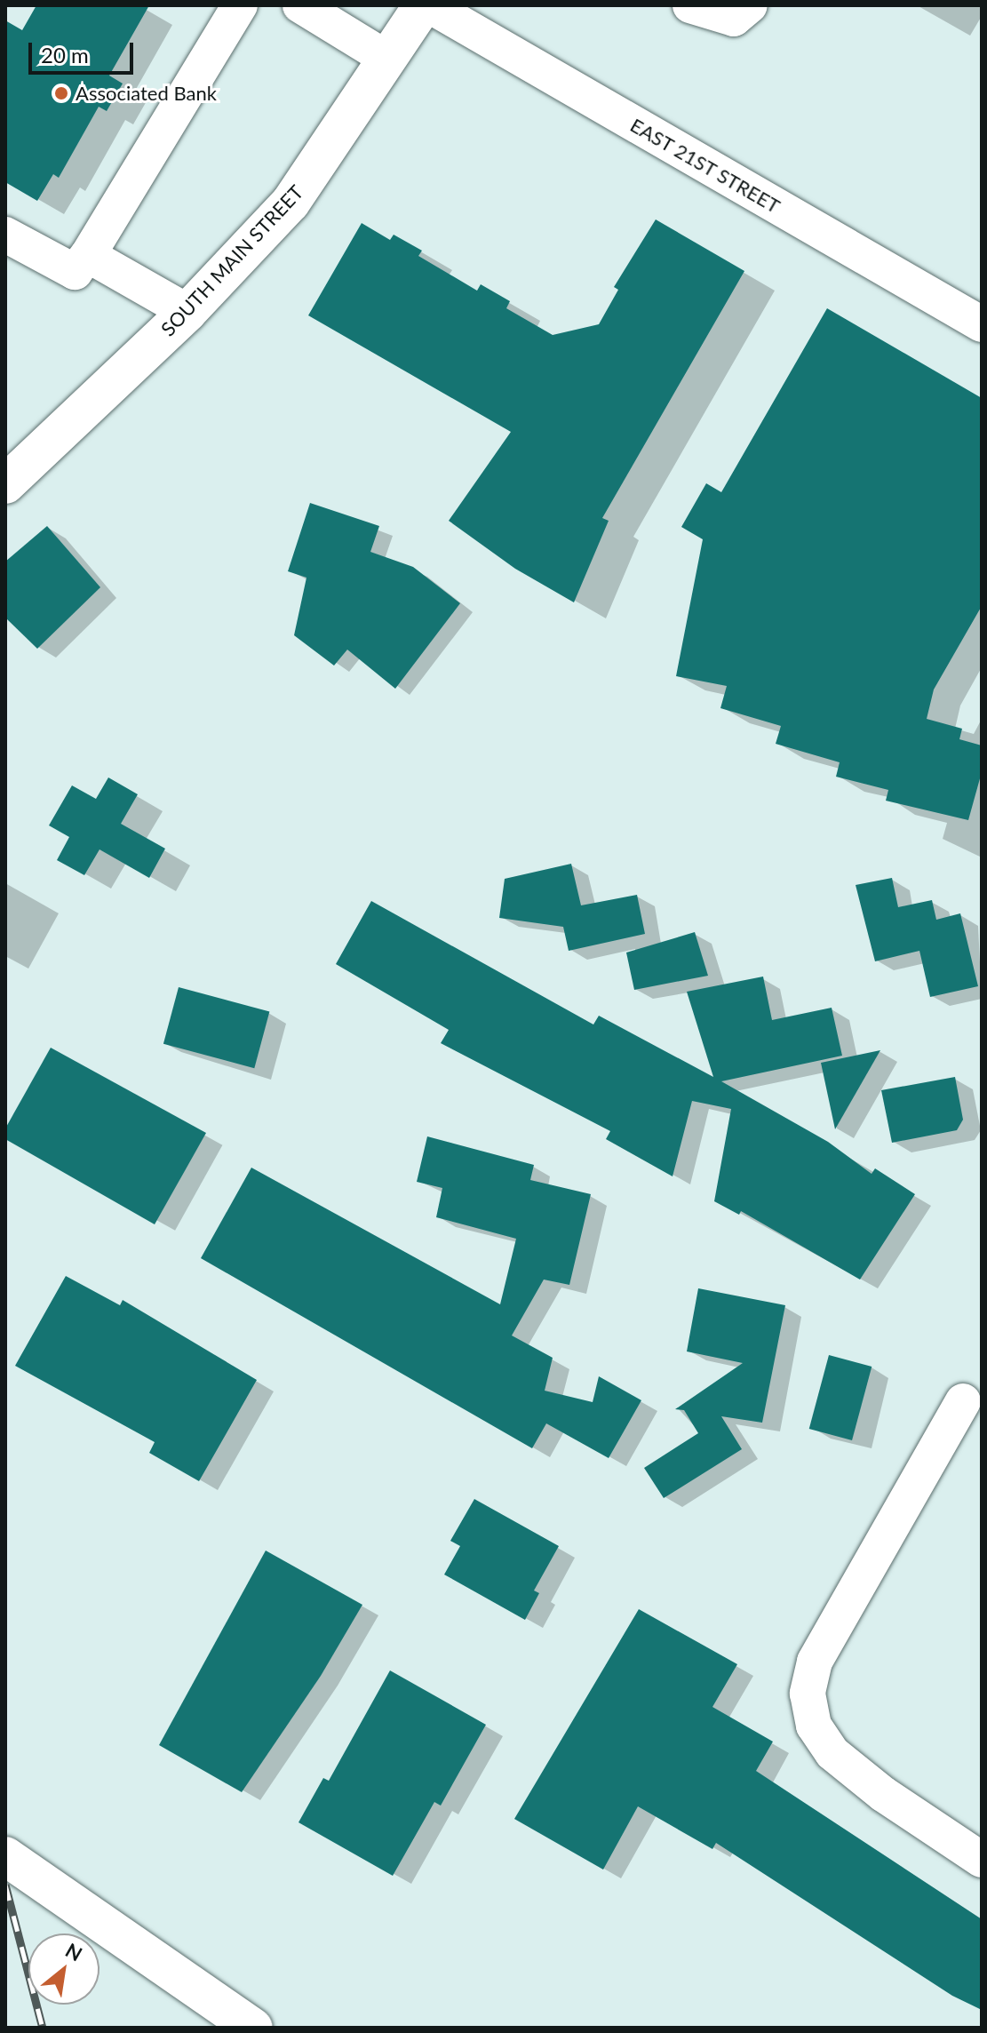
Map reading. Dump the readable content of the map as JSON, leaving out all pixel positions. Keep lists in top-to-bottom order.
{
  "streets": {
    "main road": ["SOUTH MAIN STREET"],
    "street": ["EAST 21ST STREET"]
  },
  "places": ["Associated Bank"],
  "scale_bar": "20 m",
  "north": "top right"
}
